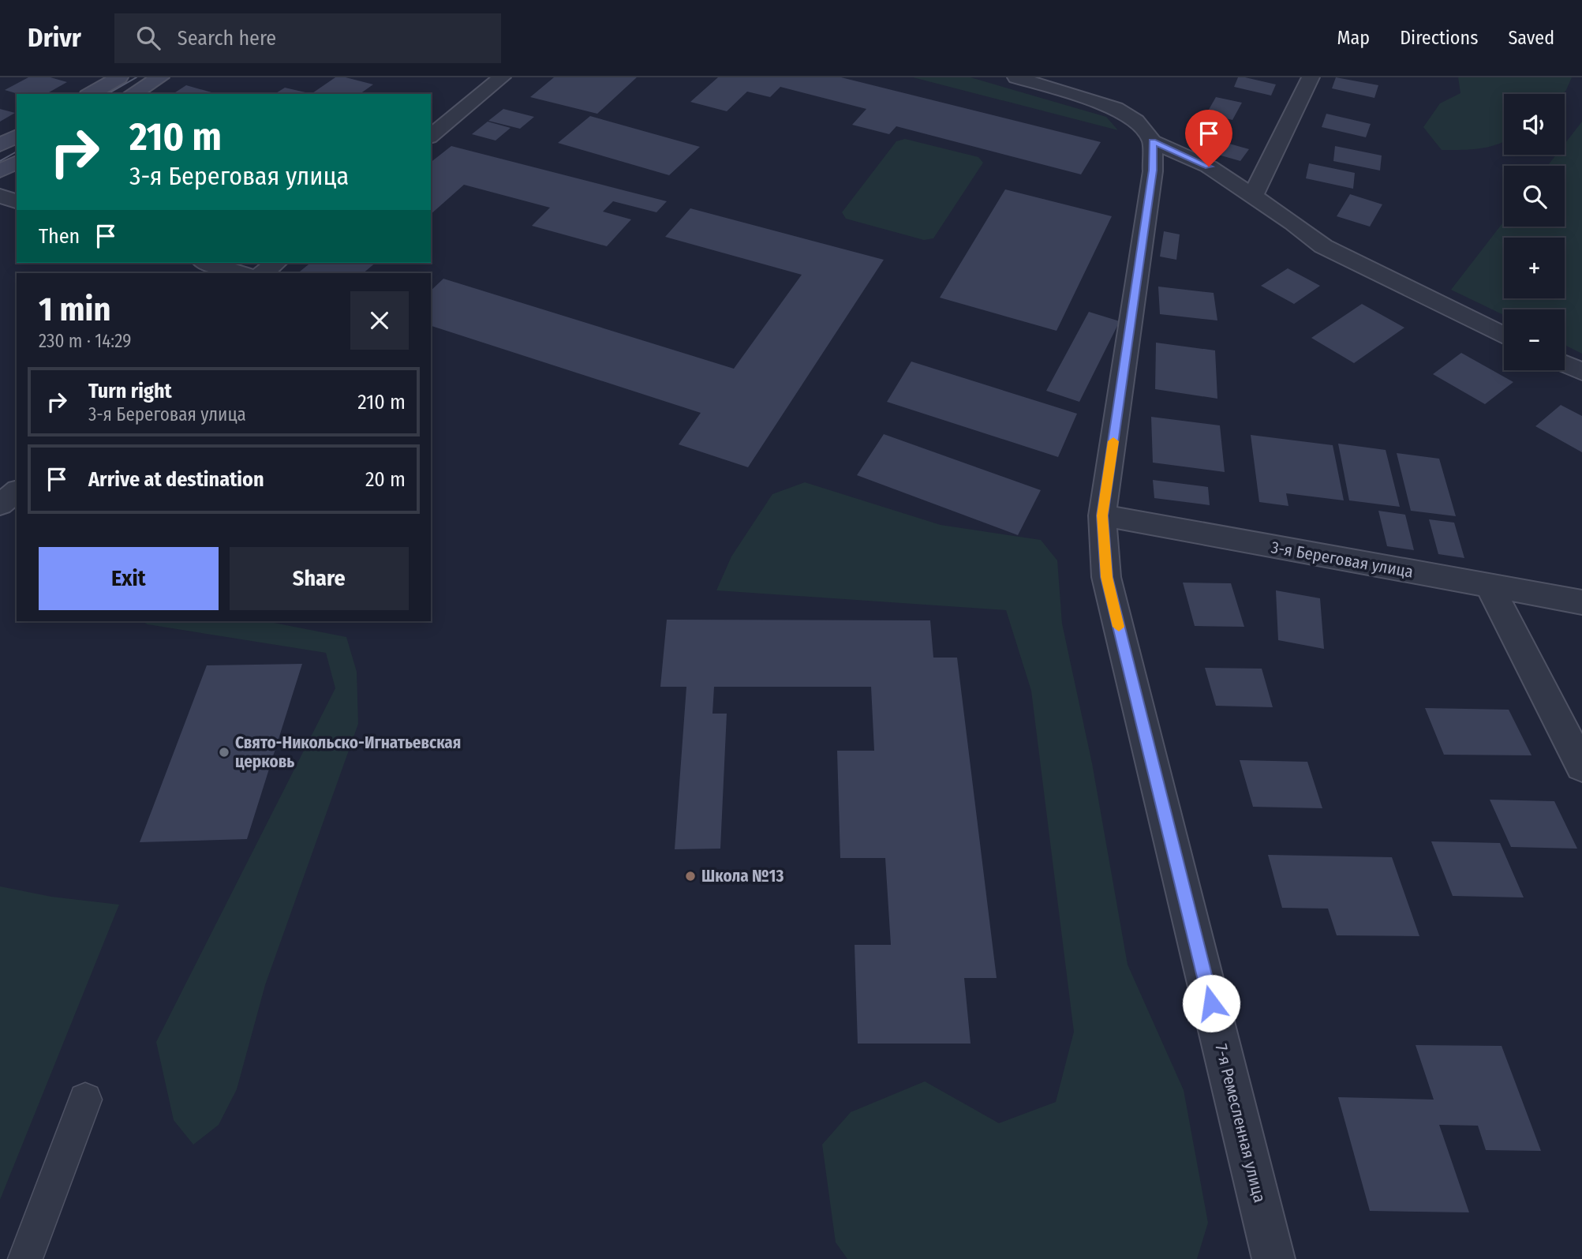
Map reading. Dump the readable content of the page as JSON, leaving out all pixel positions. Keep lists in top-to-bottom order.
{
  "streets": {
    "street": ["3-я Береговая улица", "7-я Ремесленная улица"]
  },
  "crossings": [
    ["3-я Береговая улица", "7-я Ремесленная улица"]
  ],
  "places": ["Свято-Никольско-Игнатьевская церковь", "Школа №13"],
  "page": {
    "header": "Drivr",
    "search": "Search here",
    "nav": ["Map", "Directions", "Saved"],
    "map_buttons": ["+", "−"],
    "turn": ["210 m", "3-я Береговая улица"],
    "then": "Then",
    "heading": ["1 min", "230 m · 14:29"],
    "list": [
      {
        "name": "Turn right",
        "note": "3-я Береговая улица",
        "value": "210 m"
      },
      {
        "name": "Arrive at destination",
        "value": "20 m"
      }
    ],
    "buttons": ["Exit", "Share"]
  }
}
